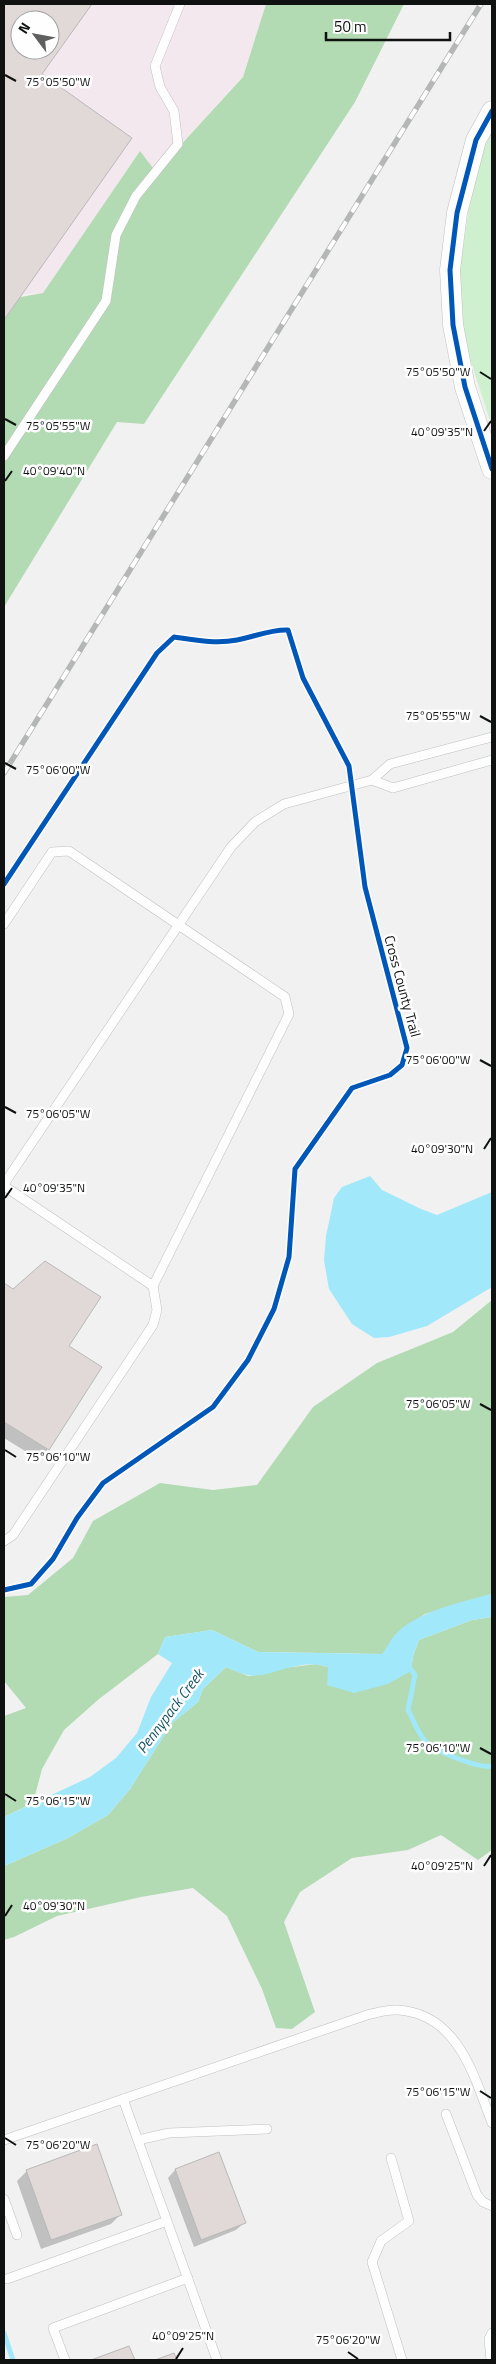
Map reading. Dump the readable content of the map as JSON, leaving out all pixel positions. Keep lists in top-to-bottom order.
{
  "streets": {
    "cycle path": ["Cross County Trail"]
  },
  "water": ["Pennypack Creek"],
  "scale_bar": "50 m",
  "north": "top left",
  "coordinates": [
    "75°05'50\"W",
    "75°05'55\"W",
    "40°09'35\"N",
    "40°09'40\"N",
    "75°06'00\"W",
    "75°06'05\"W",
    "40°09'30\"N",
    "75°06'10\"W",
    "75°06'15\"W",
    "40°09'25\"N",
    "75°06'20\"W"
  ]
}
